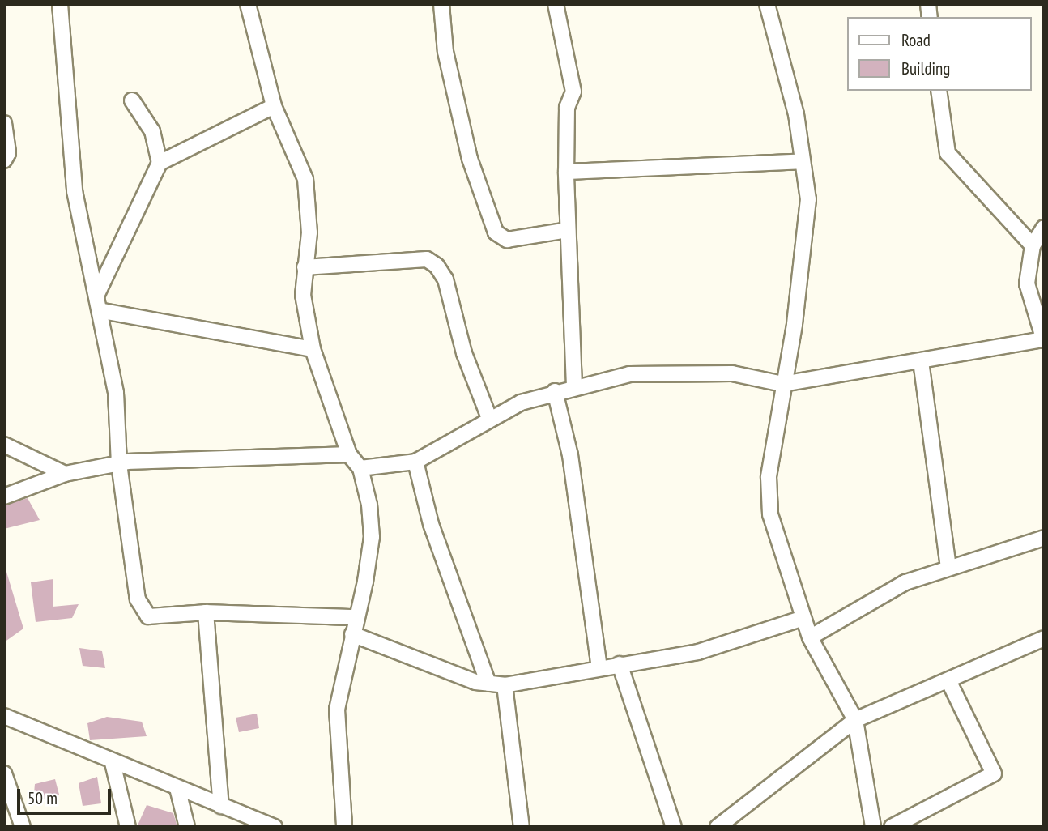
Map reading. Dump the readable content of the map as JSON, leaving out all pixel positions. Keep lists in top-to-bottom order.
{
  "legend": ["Road", "Building"],
  "scale_bar": "50 m"
}
